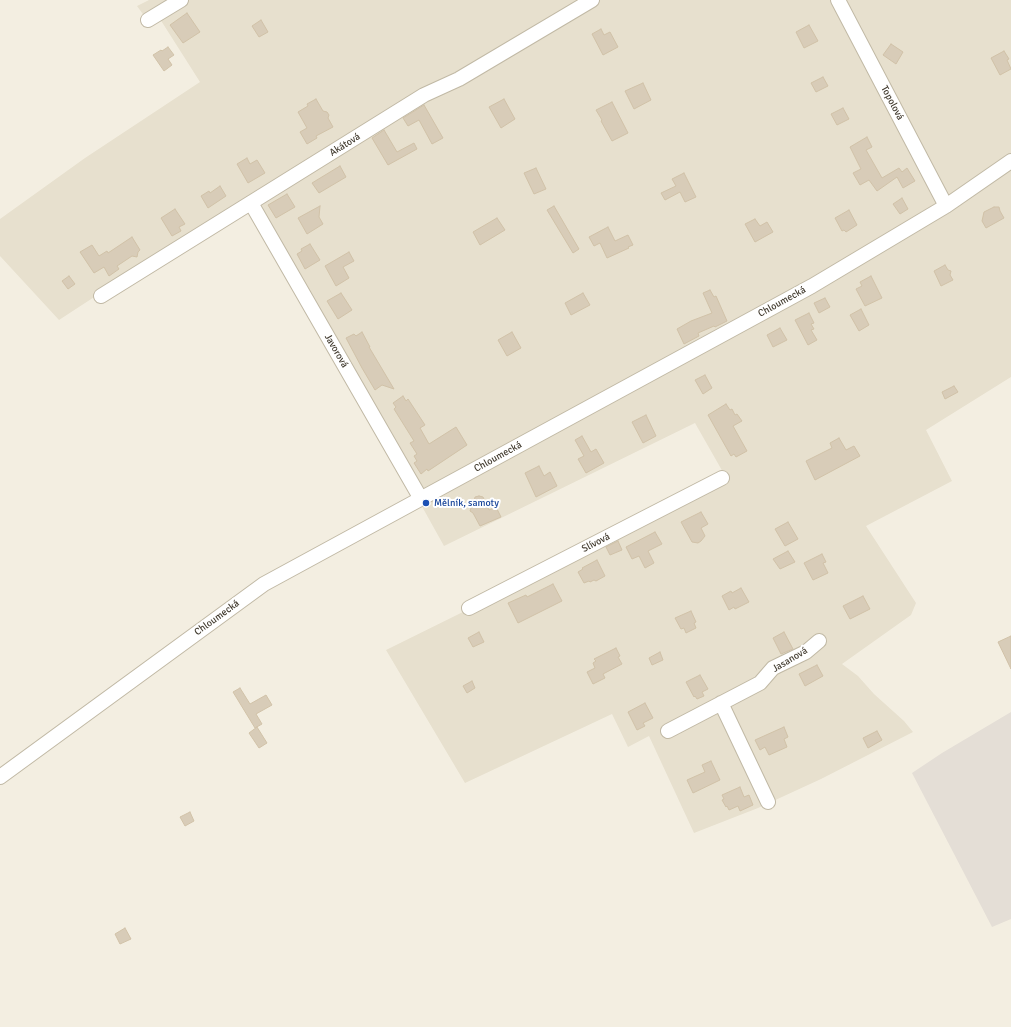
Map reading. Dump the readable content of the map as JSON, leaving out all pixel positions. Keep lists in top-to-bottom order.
{
  "streets": {
    "street": [
      "Topolová",
      "Akátová",
      "Chloumecká",
      "Javorová",
      "Slívová",
      "Jasanová"
    ]
  },
  "crossings": [
    ["Topolová", "Chloumecká"],
    ["Akátová", "Javorová"],
    ["Chloumecká", "Javorová"]
  ],
  "places": ["Mělník, samoty"]
}
